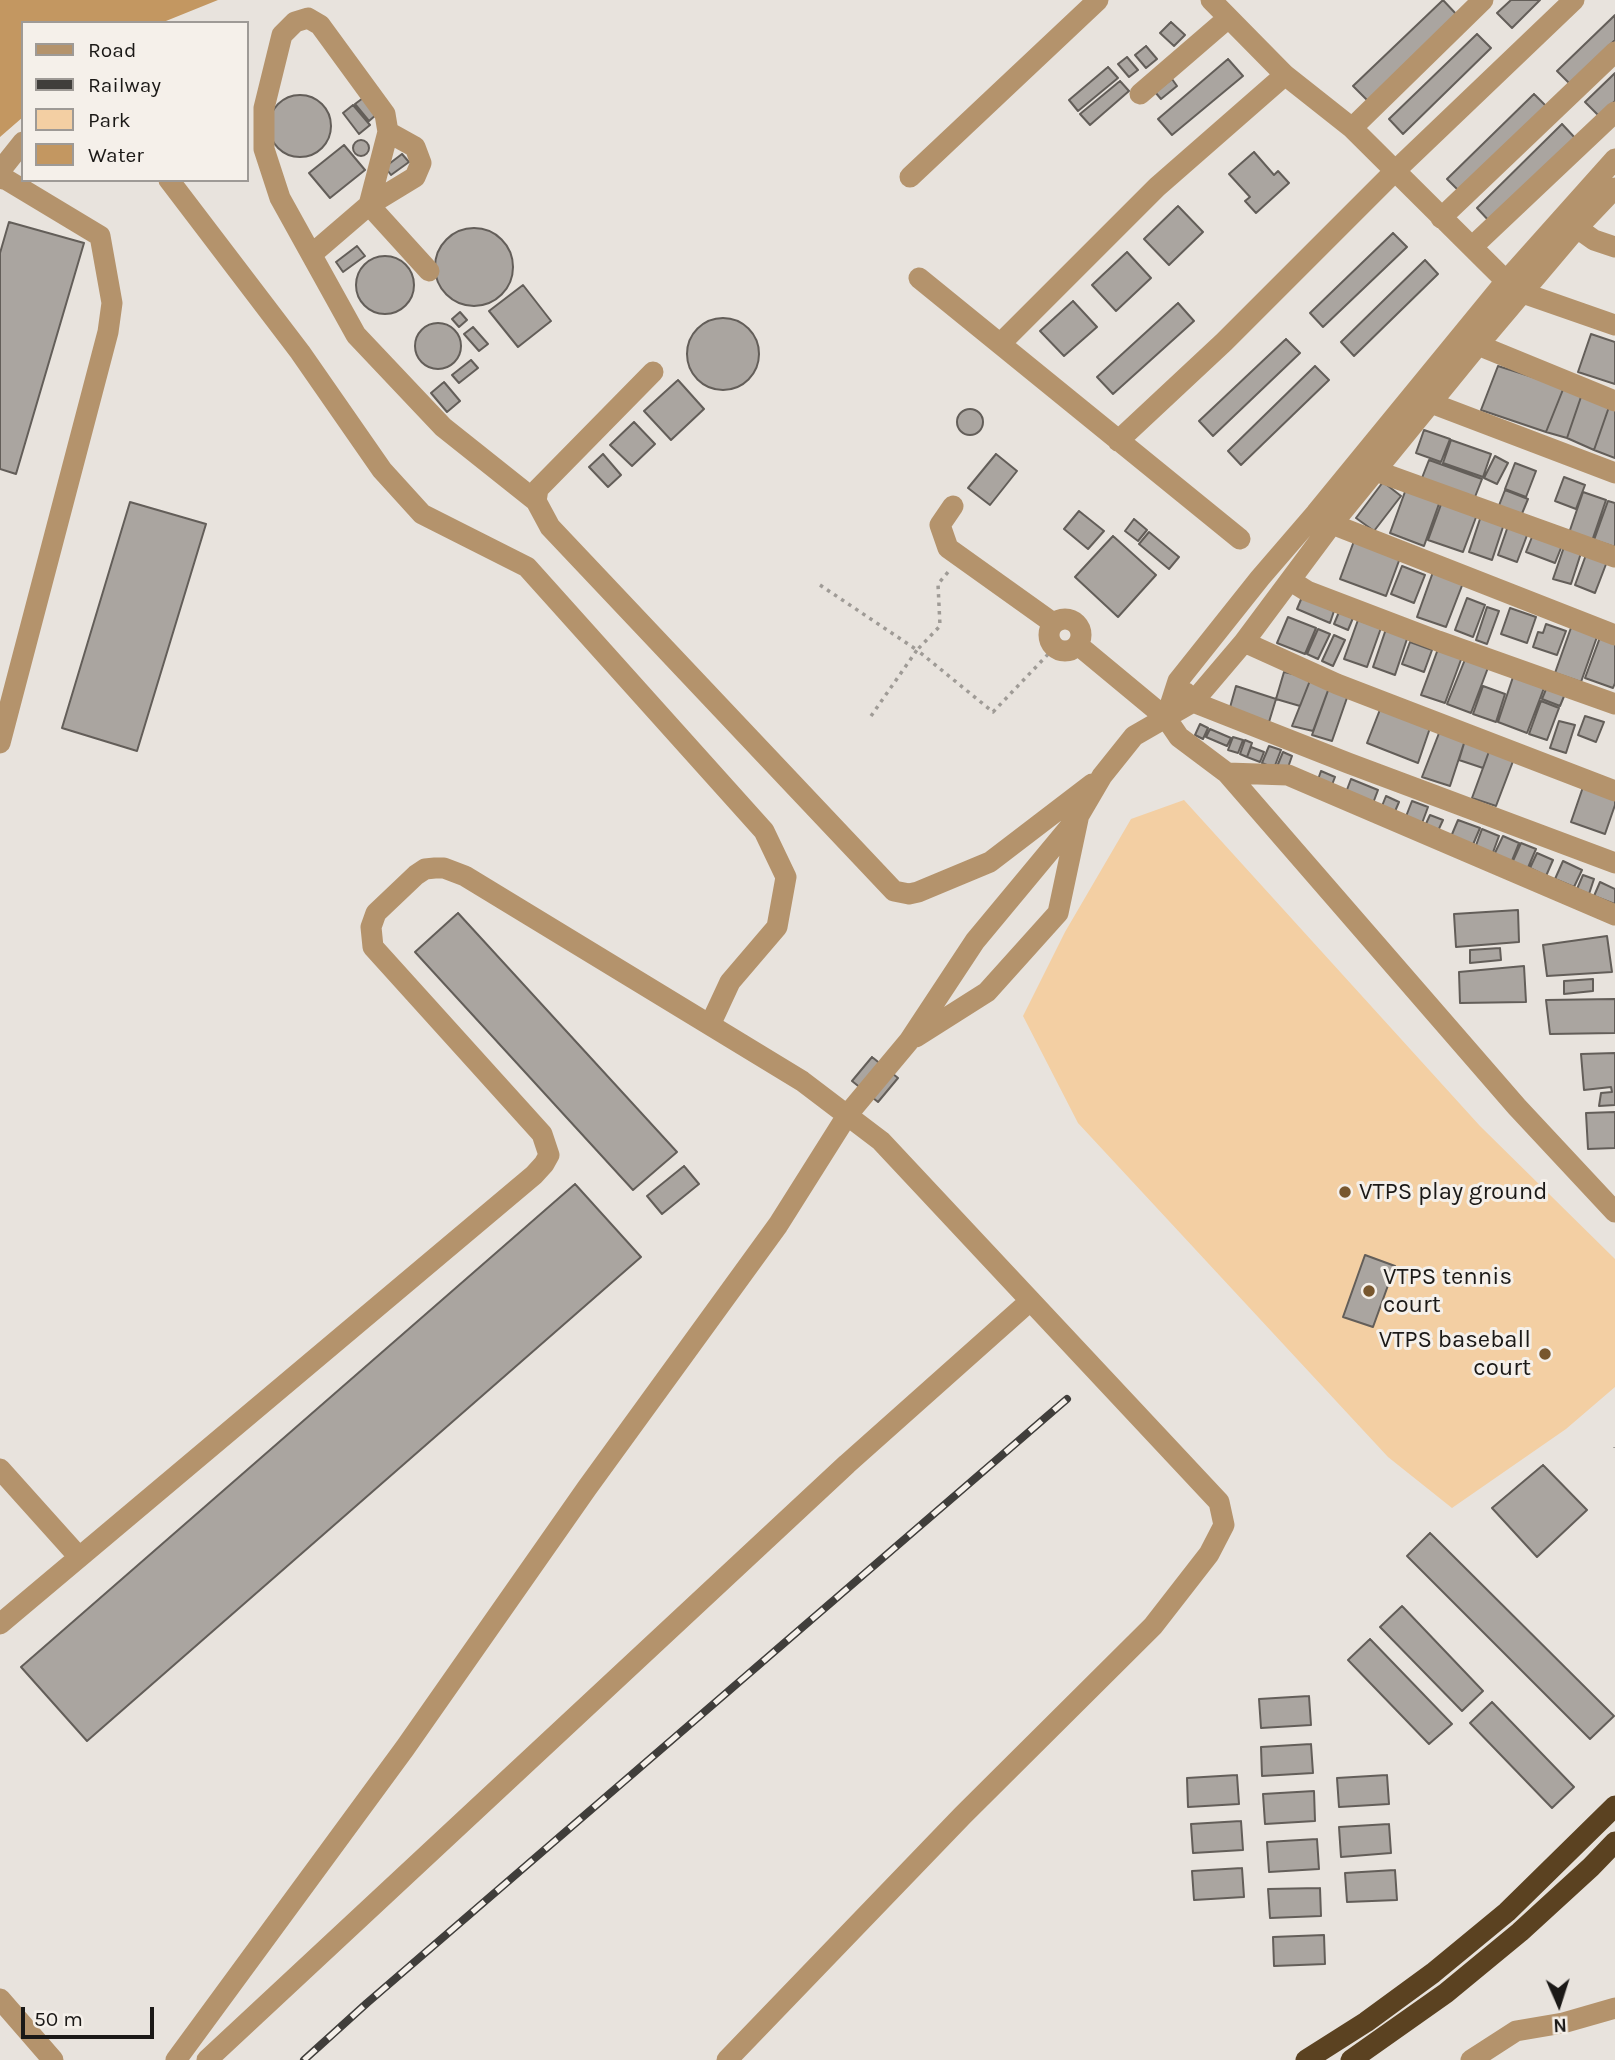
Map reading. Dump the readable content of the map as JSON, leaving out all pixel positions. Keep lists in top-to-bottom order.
{
  "places": ["VTPS play ground", "VTPS tennis court", "VTPS baseball court"],
  "legend": [
    "Road",
    "Railway",
    "Park",
    "Water"
  ],
  "scale_bar": "50 m",
  "north": "bottom"
}
